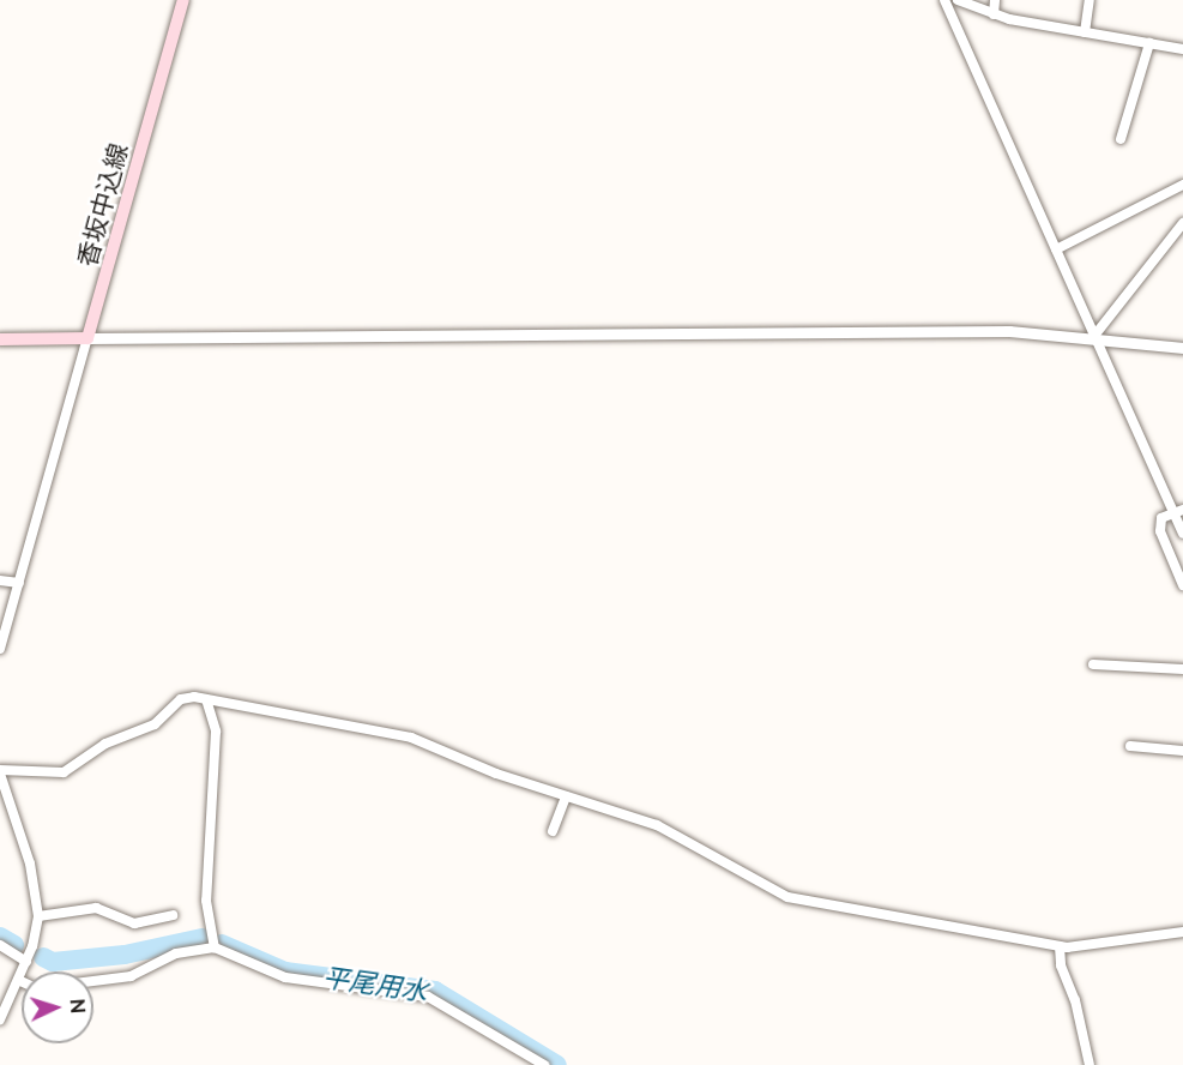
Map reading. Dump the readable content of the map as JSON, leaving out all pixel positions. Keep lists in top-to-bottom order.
{
  "streets": {
    "main road": ["香坂中込線"]
  },
  "water": ["平尾用水"],
  "north": "right"
}
